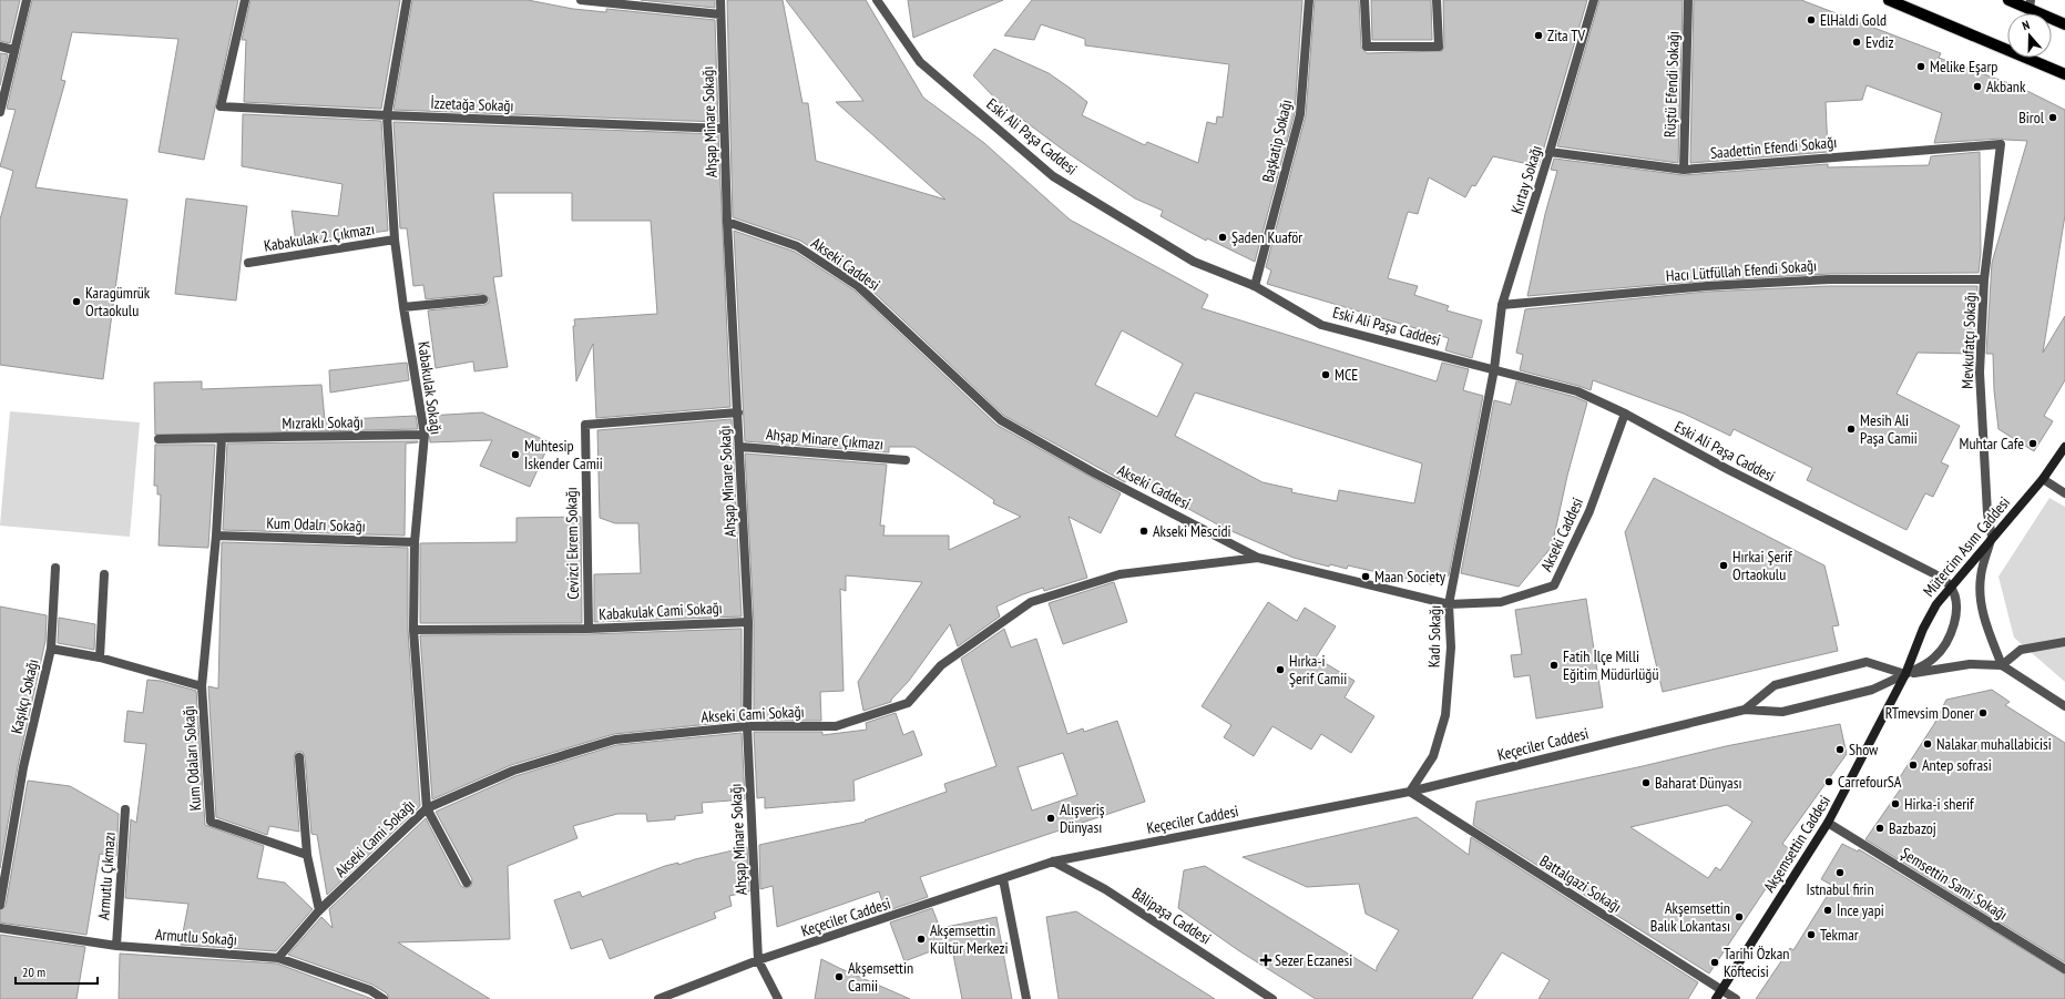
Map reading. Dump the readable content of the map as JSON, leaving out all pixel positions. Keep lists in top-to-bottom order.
{
  "streets": {
    "main road": ["Mütercim Asım Caddesi", "Akşemsettin Caddesi"],
    "street": [
      "Rüştü Efendi Sokağı",
      "İzzetağa Sokağı",
      "Ahşap Minare Sokağı",
      "Eski Ali Paşa Caddesi",
      "Başkatip Sokağı",
      "Saadettin Efendi Sokağı",
      "Kırtay Sokağı",
      "Kabakulak 2. Çıkmazı",
      "Akseki Caddesi",
      "Hacı Lütfüllah Efendi Sokağı",
      "Mevkufatçı Sokağı",
      "Kabakulak Sokağı",
      "Mızraklı Sokağı",
      "Ahşap Minare Çıkmazı",
      "Kum Odalrı Sokağı",
      "Cevizci Ekrem Sokağı",
      "Kabakulak Cami Sokağı",
      "Kadı Sokağı",
      "Kaşıkçı Sokağı",
      "Akseki Cami Sokağı",
      "Keçeciler Caddesi",
      "Kum Odaları Sokağı",
      "Armutlu Çıkmazı",
      "Battalgazi Sokağı",
      "Şemsettin Sami Sokağı",
      "Bâlipaşa Caddesi",
      "Armutlu Sokağı"
    ]
  },
  "crossings": [
    ["Rüştü Efendi Sokağı", "Saadettin Efendi Sokağı"],
    ["İzzetağa Sokağı", "Ahşap Minare Sokağı"],
    ["İzzetağa Sokağı", "Kabakulak Sokağı"],
    ["Ahşap Minare Sokağı", "Akseki Caddesi"],
    ["Ahşap Minare Sokağı", "Ahşap Minare Çıkmazı"],
    ["Ahşap Minare Sokağı", "Cevizci Ekrem Sokağı"],
    ["Ahşap Minare Sokağı", "Kabakulak Cami Sokağı"],
    ["Ahşap Minare Sokağı", "Akseki Cami Sokağı"],
    ["Ahşap Minare Sokağı", "Keçeciler Caddesi"],
    ["Eski Ali Paşa Caddesi", "Başkatip Sokağı"],
    ["Eski Ali Paşa Caddesi", "Kırtay Sokağı"],
    ["Eski Ali Paşa Caddesi", "Akseki Caddesi"],
    ["Eski Ali Paşa Caddesi", "Mütercim Asım Caddesi"],
    ["Eski Ali Paşa Caddesi", "Kadı Sokağı"],
    ["Saadettin Efendi Sokağı", "Kırtay Sokağı"],
    ["Saadettin Efendi Sokağı", "Mevkufatçı Sokağı"],
    ["Kırtay Sokağı", "Hacı Lütfüllah Efendi Sokağı"],
    ["Kırtay Sokağı", "Kadı Sokağı"],
    ["Kabakulak 2. Çıkmazı", "Kabakulak Sokağı"],
    ["Akseki Caddesi", "Kadı Sokağı"],
    ["Akseki Caddesi", "Akseki Cami Sokağı"],
    ["Hacı Lütfüllah Efendi Sokağı", "Mevkufatçı Sokağı"],
    ["Mevkufatçı Sokağı", "Mütercim Asım Caddesi"],
    ["Kabakulak Sokağı", "Mızraklı Sokağı"],
    ["Kabakulak Sokağı", "Kum Odalrı Sokağı"],
    ["Kabakulak Sokağı", "Kabakulak Cami Sokağı"],
    ["Kabakulak Sokağı", "Akseki Cami Sokağı"],
    ["Kum Odalrı Sokağı", "Kum Odaları Sokağı"],
    ["Cevizci Ekrem Sokağı", "Kabakulak Cami Sokağı"],
    ["Mütercim Asım Caddesi", "Keçeciler Caddesi"],
    ["Mütercim Asım Caddesi", "Akşemsettin Caddesi"],
    ["Kadı Sokağı", "Keçeciler Caddesi"],
    ["Kadı Sokağı", "Battalgazi Sokağı"],
    ["Kaşıkçı Sokağı", "Kum Odaları Sokağı"],
    ["Akseki Cami Sokağı", "Armutlu Sokağı"],
    ["Keçeciler Caddesi", "Akşemsettin Caddesi"],
    ["Keçeciler Caddesi", "Battalgazi Sokağı"],
    ["Keçeciler Caddesi", "Bâlipaşa Caddesi"],
    ["Akşemsettin Caddesi", "Battalgazi Sokağı"],
    ["Akşemsettin Caddesi", "Şemsettin Sami Sokağı"],
    ["Armutlu Çıkmazı", "Armutlu Sokağı"]
  ],
  "places": {
    "other": [
      "ElHaldi Gold",
      "Zita TV",
      "Evdiz",
      "Melike Eşarp",
      "Akbank",
      "Birol",
      "Şaden Kuaför",
      "Karagümrük Ortaokulu",
      "MCE",
      "Mesih Ali Paşa Camii",
      "Muhtar Cafe",
      "Muhtesip İskender Camii",
      "Akseki Mescidi",
      "Hırkai Şerif Ortaokulu",
      "Maan Society",
      "Fatih İlçe Milli Eğitim Müdürlüğü",
      "Hırka-i Şerif Camii",
      "RTmevsim Doner",
      "Nalakar muhallabicisi",
      "Show",
      "Antep sofrasi",
      "CarrefourSA",
      "Baharat Dünyası",
      "Hirka-i sherif",
      "Alışveriş Dünyası",
      "Bazbazoj",
      "Istnabul firin",
      "İnce yapi",
      "Akşemsettin Balık Lokantası",
      "Tekmar",
      "Akşemsettin Kültür Merkezi",
      "Tarihi Özkan Köftecisi",
      "Akşemsettin Camii"
    ],
    "health": ["Sezer Eczanesi"]
  },
  "scale_bar": "20 m",
  "north": "top"
}
